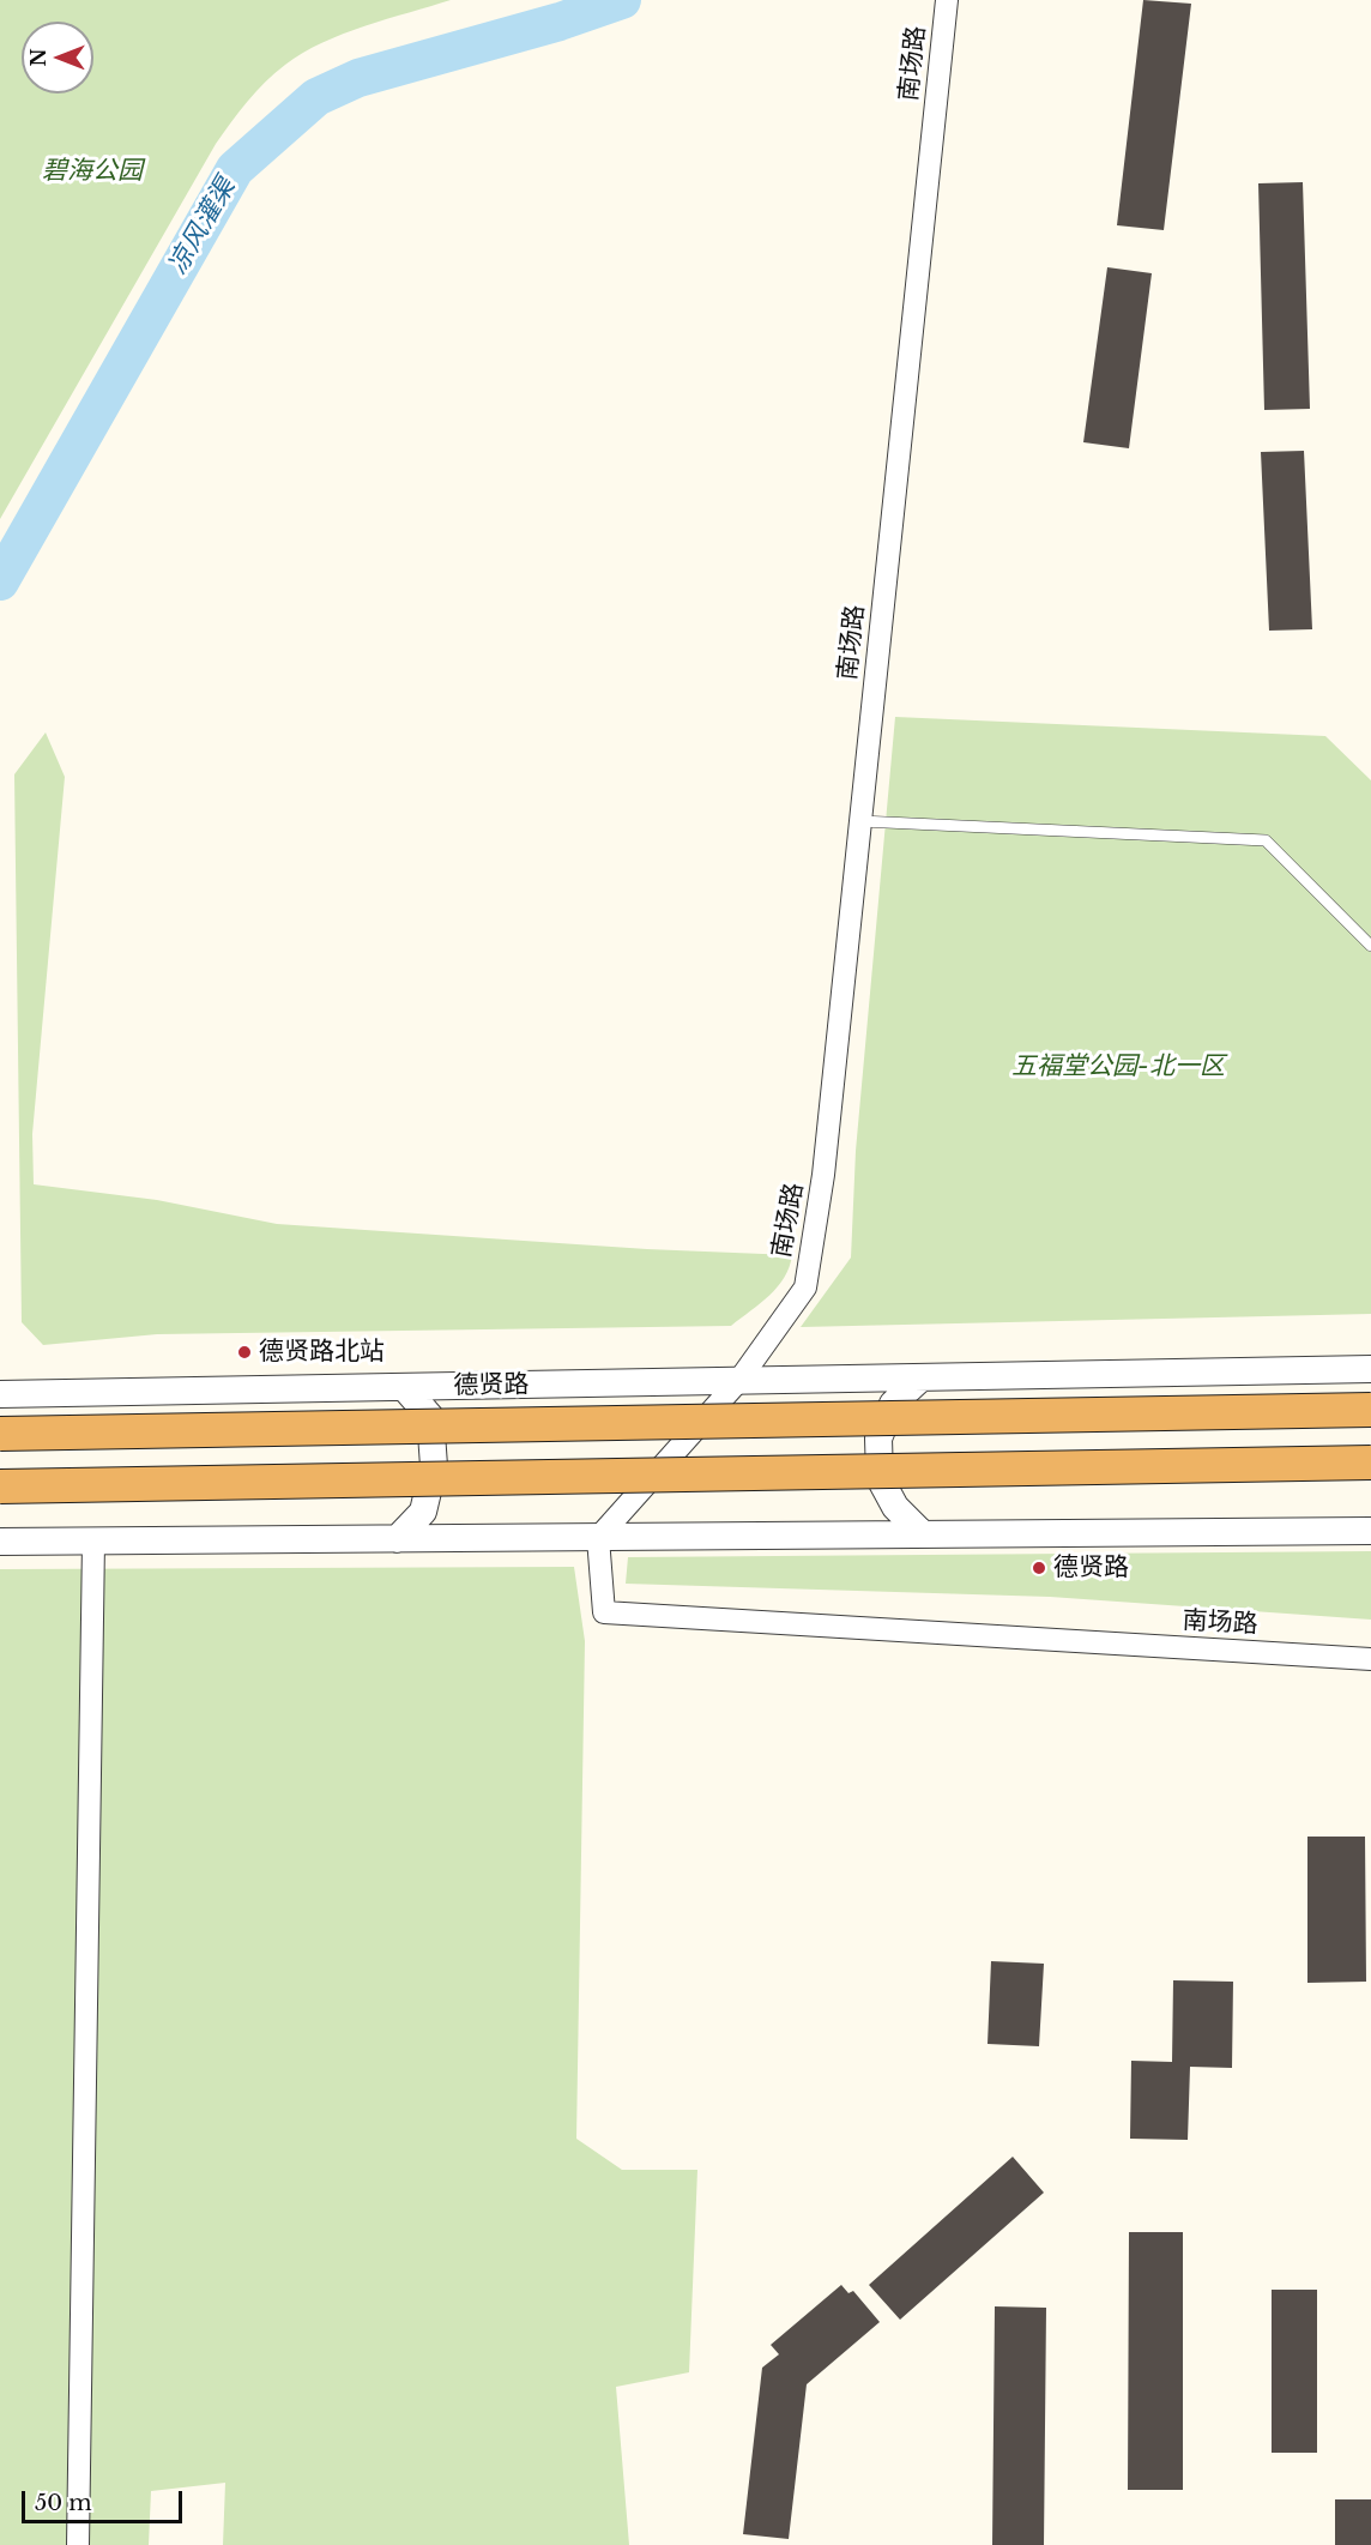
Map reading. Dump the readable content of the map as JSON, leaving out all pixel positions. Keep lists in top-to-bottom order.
{
  "streets": {
    "highway": ["德贤路"],
    "street": ["南场路"]
  },
  "crossings": [
    ["南场路", "德贤路"]
  ],
  "water": ["凉风灌渠"],
  "parks": ["碧海公园", "五福堂公园-北一区"],
  "places": ["德贤路北站", "德贤路"],
  "scale_bar": "50 m",
  "north": "left"
}
